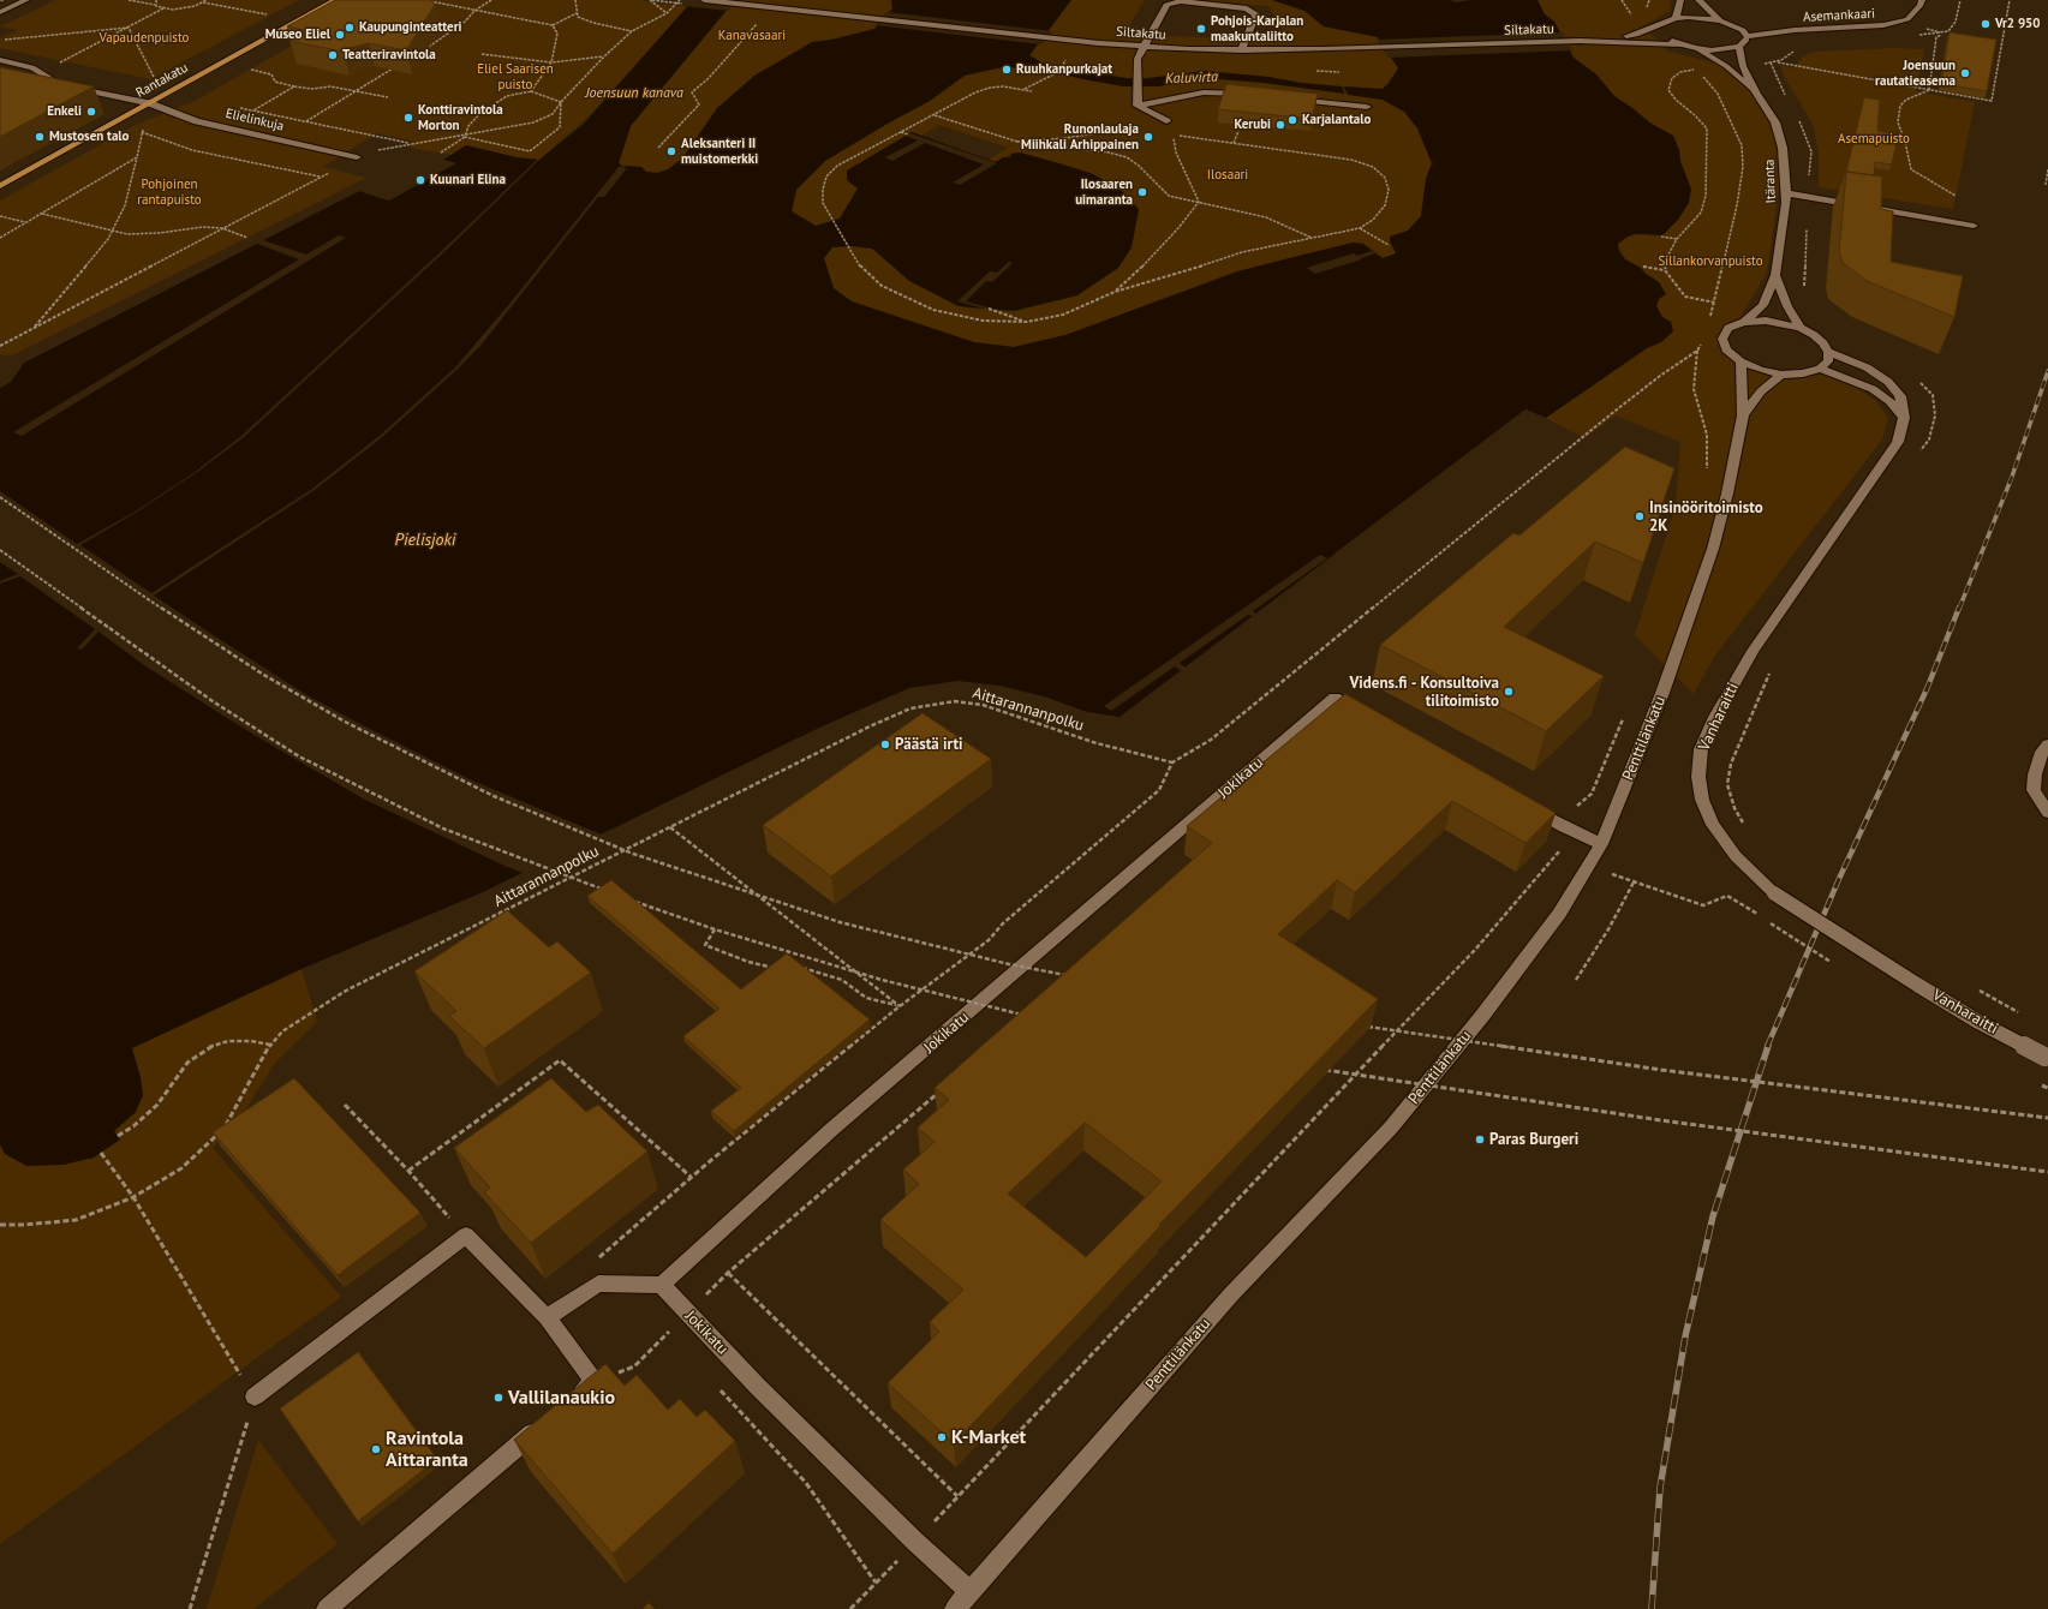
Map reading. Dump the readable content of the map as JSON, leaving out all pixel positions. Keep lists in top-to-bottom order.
{
  "streets": {
    "main road": ["Rantakatu"],
    "street": [
      "Asemankaari",
      "Siltakatu",
      "Elielinkuja",
      "Itäranta",
      "Vanharaitti",
      "Penttilänkatu",
      "Jokikatu"
    ],
    "path": ["Aittarannanpolku"]
  },
  "crossings": [
    ["Rantakatu", "Elielinkuja"],
    ["Itäranta", "Penttilänkatu"],
    ["Penttilänkatu", "Jokikatu"]
  ],
  "water": ["Kaluvirta", "Joensuun kanava", "Pielisjoki"],
  "parks": [
    "Kanavasaari",
    "Vapaudenpuisto",
    "Eliel Saarisen puisto",
    "Asemapuisto",
    "Ilosaari",
    "Pohjoinen rantapuisto",
    "Sillankorvanpuisto"
  ],
  "places": [
    "Vr2 950",
    "Kaupunginteatteri",
    "Pohjois-Karjalan maakuntaliitto",
    "Museo Eliel",
    "Teatteriravintola",
    "Ruuhkanpurkajat",
    "Joensuun rautatieasema",
    "Enkeli",
    "Konttiravintola Morton",
    "Karjalantalo",
    "Kerubi",
    "Mustosen talo",
    "Runonlaulaja Miihkali Arhippainen",
    "Aleksanteri II muistomerkki",
    "Kuunari Elina",
    "Ilosaaren uimaranta",
    "Insinööritoimisto 2K",
    "Videns.fi - Konsultoiva tilitoimisto",
    "Päästä irti",
    "Paras Burgeri",
    "Vallilanaukio",
    "K-Market",
    "Ravintola Aittaranta"
  ]
}
